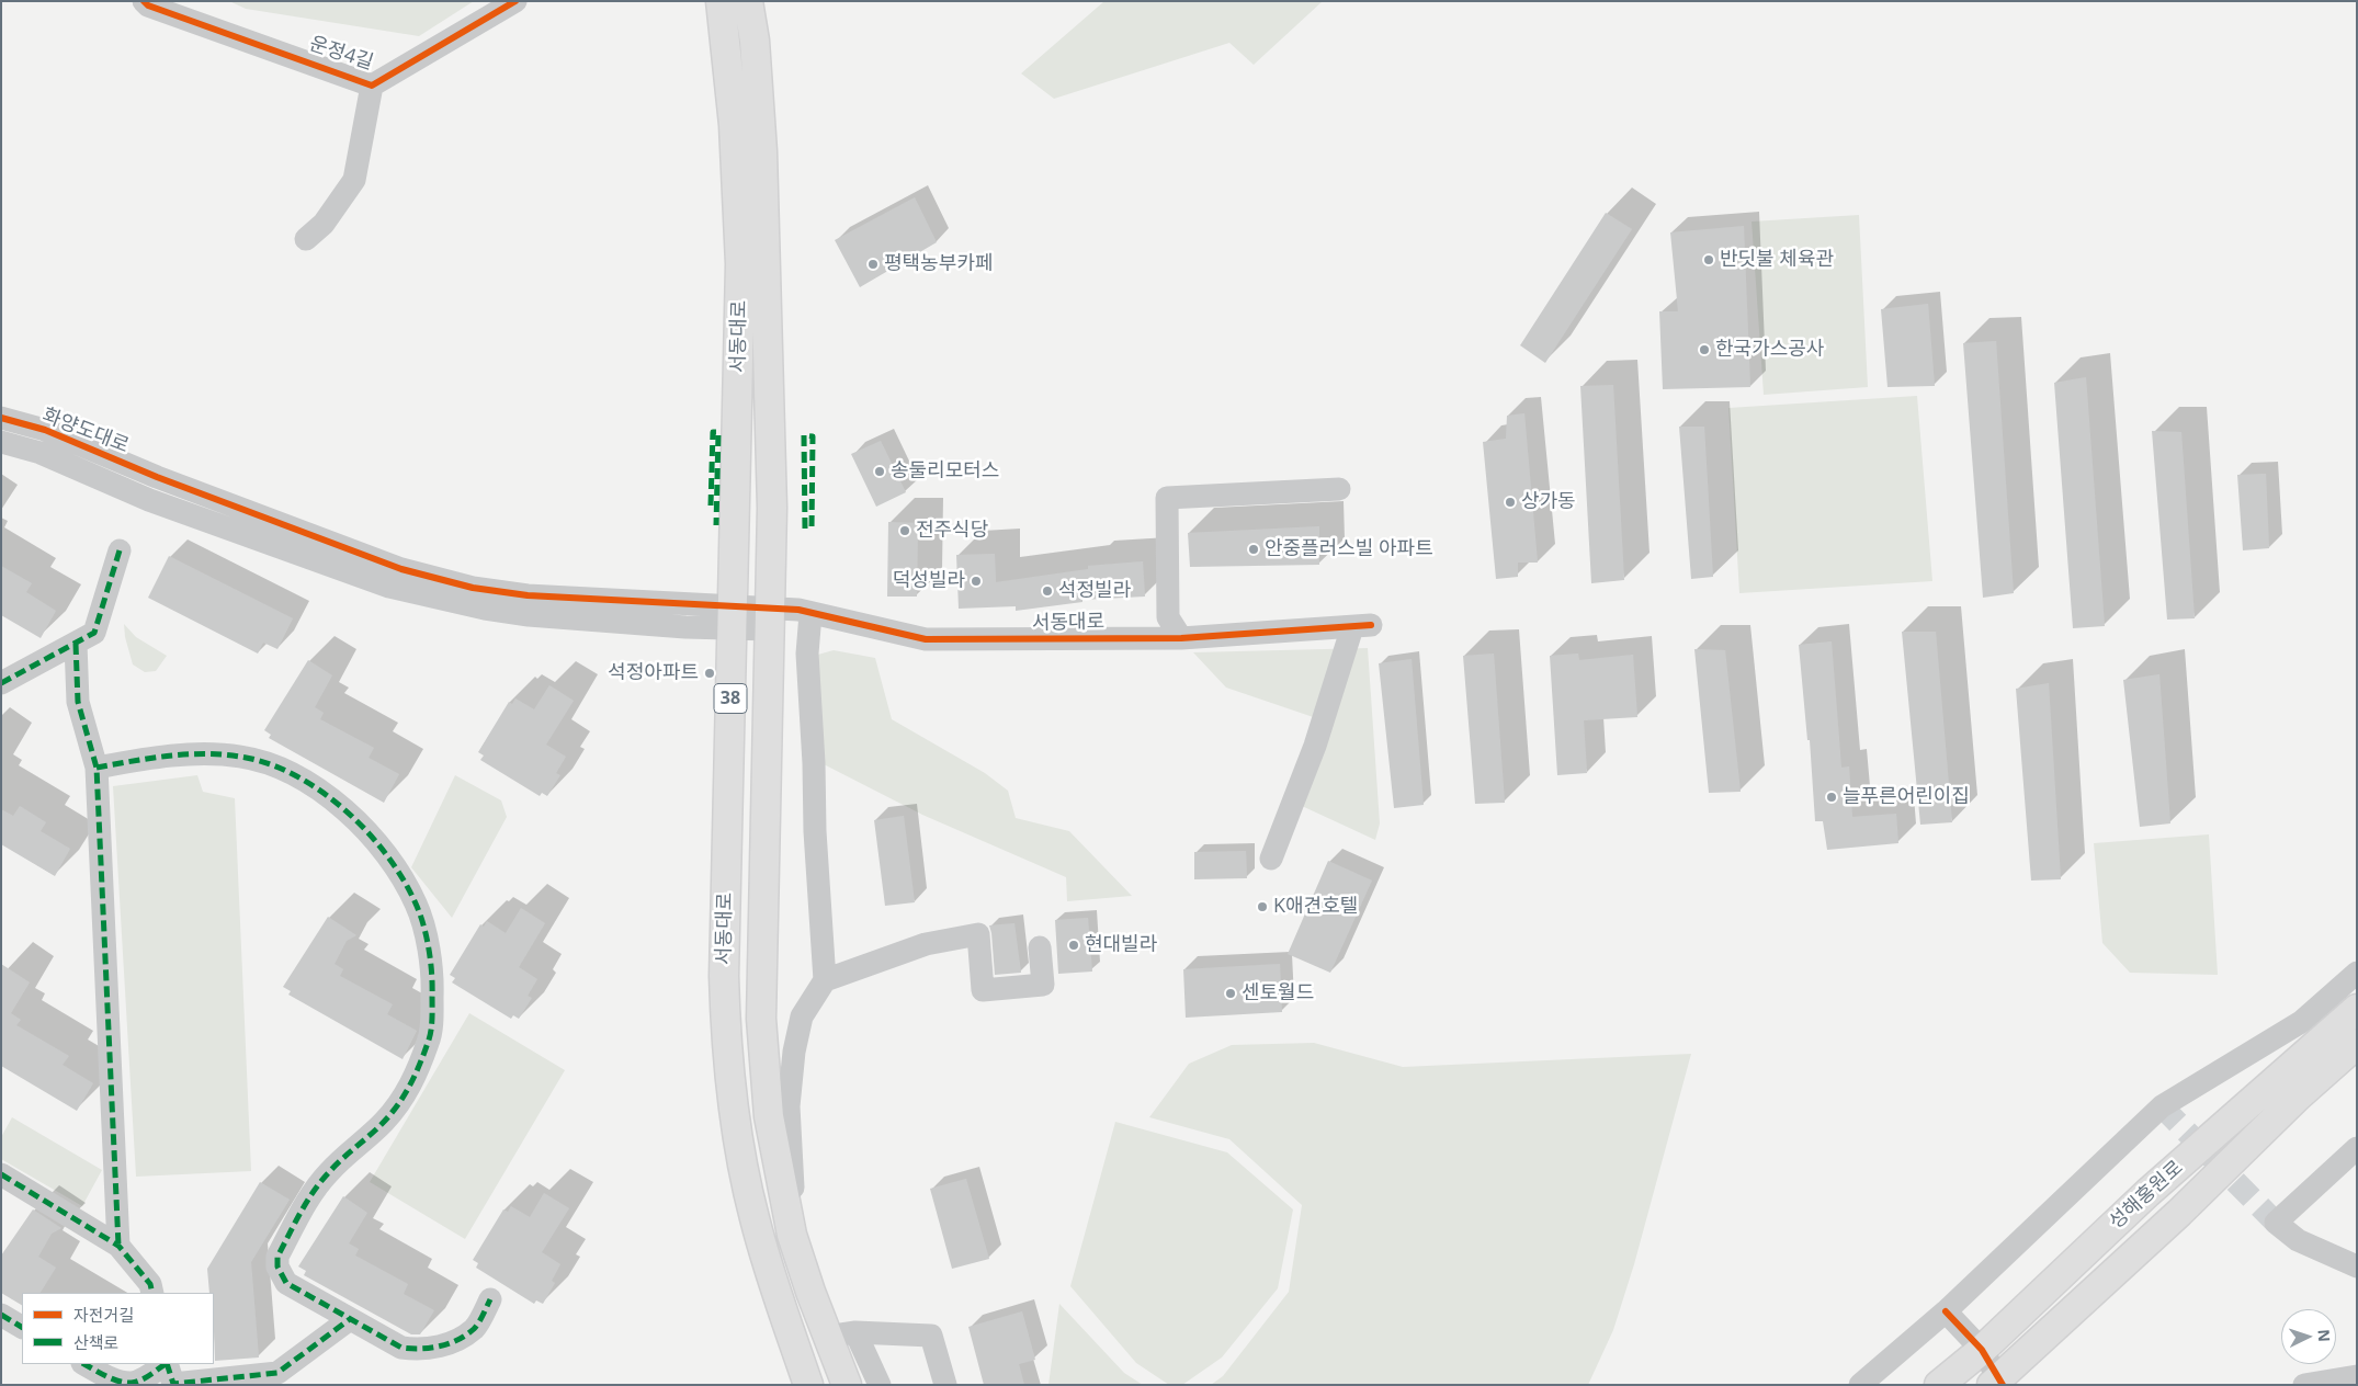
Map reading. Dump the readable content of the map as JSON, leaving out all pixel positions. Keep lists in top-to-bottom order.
{
  "streets": {
    "main road": ["서동대로", "38", "성해홍원로"],
    "street": ["운정4길", "화양도대로"]
  },
  "crossings": [
    ["서동대로", "화양도대로"]
  ],
  "places": [
    "반딧불 체육관",
    "평택농부카페",
    "한국가스공사",
    "송둘리모터스",
    "상가동",
    "전주식당",
    "안중플러스빌 아파트",
    "덕성빌라",
    "석정빌라",
    "석정아파트",
    "늘푸른어린이집",
    "K애견호텔",
    "현대빌라",
    "센토월드"
  ],
  "legend": ["자전거길", "산책로"],
  "north": "right"
}
